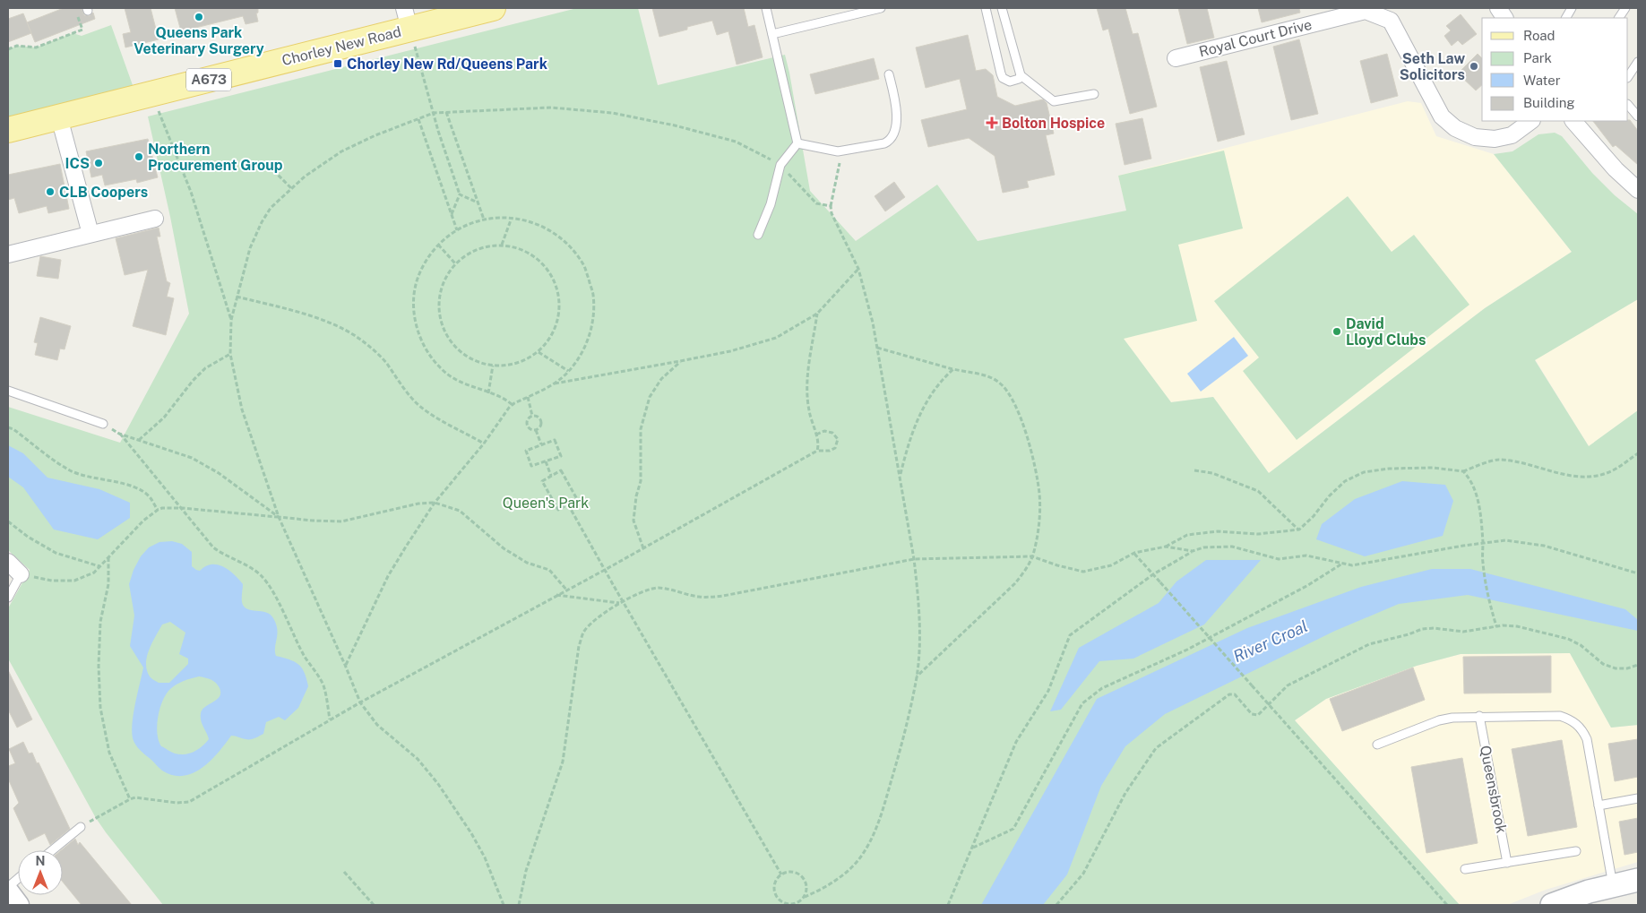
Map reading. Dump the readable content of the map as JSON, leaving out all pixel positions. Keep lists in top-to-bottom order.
{
  "streets": {
    "main road": ["Chorley New Road", "A673"],
    "street": ["Royal Court Drive"],
    "lane": ["Queensbrook"]
  },
  "water": ["River Croal"],
  "parks": ["Queen's Park"],
  "places": {
    "other": [
      "Queens Park Veterinary Surgery",
      "Seth Law Solicitors",
      "Northern Procurement Group",
      "ICS",
      "CLB Coopers",
      "David Lloyd Clubs"
    ],
    "transit": ["Chorley New Rd/Queens Park"],
    "health": ["Bolton Hospice"]
  },
  "legend": [
    "Road",
    "Park",
    "Water",
    "Building"
  ],
  "north": "top"
}
